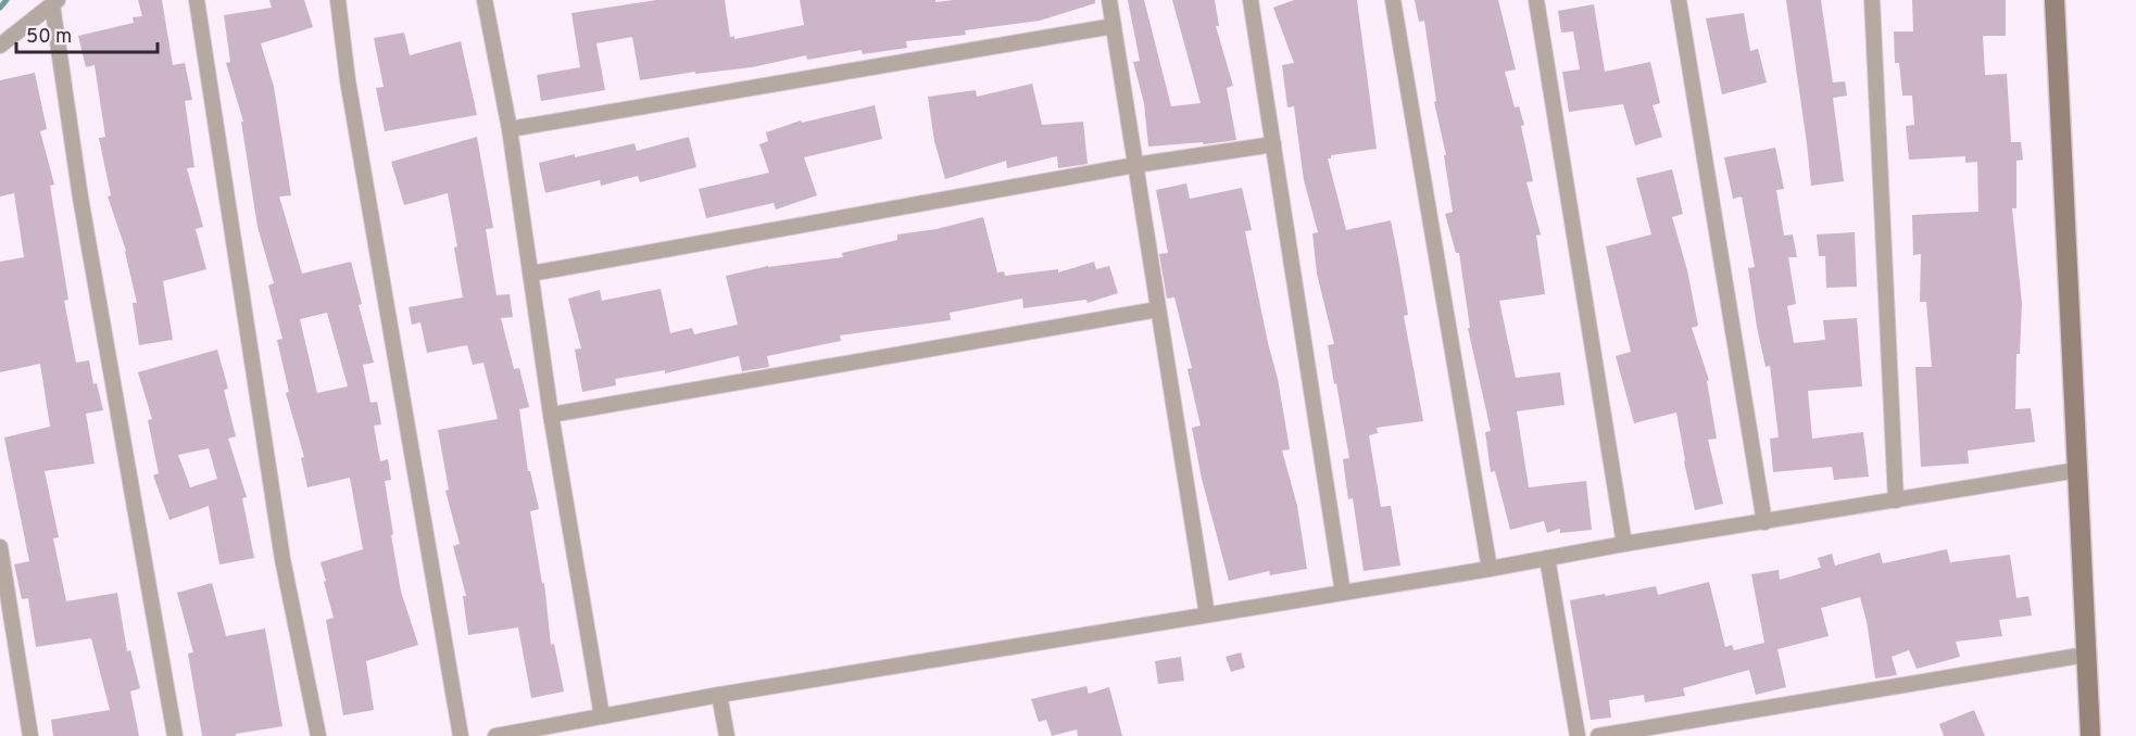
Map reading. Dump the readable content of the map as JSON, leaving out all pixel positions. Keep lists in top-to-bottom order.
{
  "scale_bar": "50 m"
}
